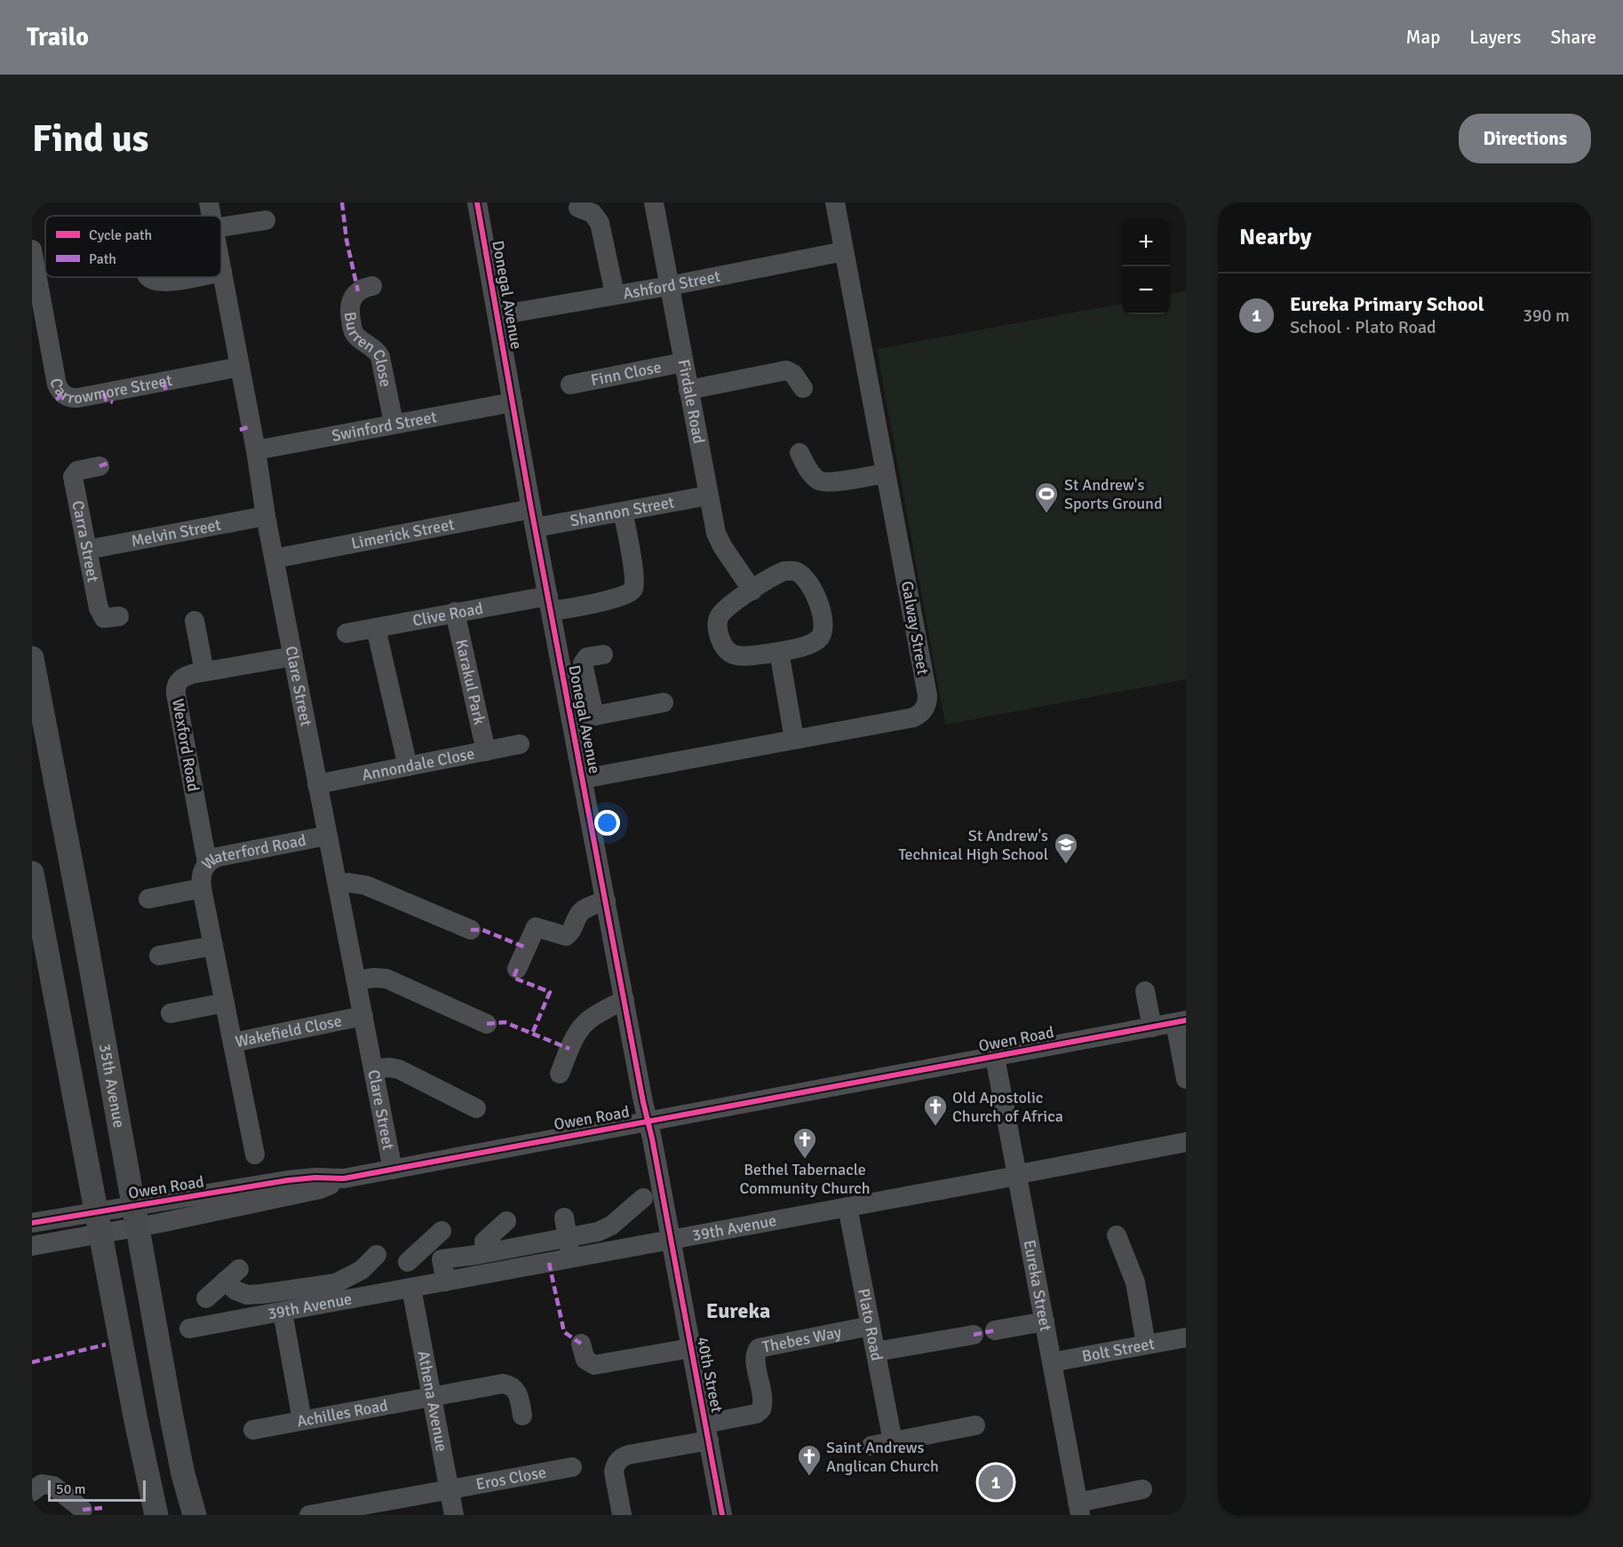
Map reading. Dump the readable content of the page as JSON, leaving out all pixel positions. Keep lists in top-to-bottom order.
{
  "streets": {
    "main road": ["35th Avenue"],
    "street": [
      "Ashford Street",
      "Donegal Avenue",
      "Burren Close",
      "Finn Close",
      "Carrowmore Street",
      "Firdale Road",
      "Swinford Street",
      "Shannon Street",
      "Melvin Street",
      "Limerick Street",
      "Carra Street",
      "Clive Road",
      "Galway Street",
      "Karakul Park",
      "Clare Street",
      "Wexford Road",
      "Annondale Close",
      "Waterford Road",
      "Wakefield Close",
      "Owen Road",
      "39th Avenue",
      "Eureka Street",
      "Plato Road",
      "Thebes Way",
      "Bolt Street",
      "40th Street",
      "Athena Avenue",
      "Achilles Road",
      "Eros Close"
    ]
  },
  "crossings": [
    ["Ashford Street", "Donegal Avenue"],
    ["Ashford Street", "Firdale Road"],
    ["Ashford Street", "Galway Street"],
    ["Donegal Avenue", "Swinford Street"],
    ["Donegal Avenue", "Shannon Street"],
    ["Donegal Avenue", "Limerick Street"],
    ["Donegal Avenue", "Clive Road"],
    ["Donegal Avenue", "Galway Street"],
    ["Donegal Avenue", "Owen Road"],
    ["Donegal Avenue", "39th Avenue"],
    ["Donegal Avenue", "40th Street"],
    ["Burren Close", "Swinford Street"],
    ["Finn Close", "Firdale Road"],
    ["Carrowmore Street", "Clare Street"],
    ["Firdale Road", "Shannon Street"],
    ["Swinford Street", "Clare Street"],
    ["Shannon Street", "Limerick Street"],
    ["Shannon Street", "Clive Road"],
    ["Melvin Street", "Carra Street"],
    ["Melvin Street", "Clare Street"],
    ["Limerick Street", "Clare Street"],
    ["Clive Road", "Karakul Park"],
    ["Karakul Park", "Annondale Close"],
    ["Clare Street", "Wexford Road"],
    ["Clare Street", "Annondale Close"],
    ["Clare Street", "Waterford Road"],
    ["Clare Street", "Wakefield Close"],
    ["Clare Street", "Owen Road"],
    ["Wexford Road", "Waterford Road"],
    ["Waterford Road", "Wakefield Close"],
    ["Owen Road", "35th Avenue"],
    ["Owen Road", "Eureka Street"],
    ["39th Avenue", "Eureka Street"],
    ["39th Avenue", "Plato Road"],
    ["39th Avenue", "40th Street"],
    ["39th Avenue", "Athena Avenue"],
    ["Eureka Street", "Bolt Street"],
    ["Plato Road", "Thebes Way"],
    ["Thebes Way", "40th Street"],
    ["Athena Avenue", "Achilles Road"],
    ["Athena Avenue", "Eros Close"]
  ],
  "districts": ["Eureka"],
  "places": {
    "sports": ["St Andrew's Sports Ground"],
    "school or university": ["St Andrew's Technical High School"],
    "church": ["Old Apostolic Church of Africa", "Bethel Tabernacle Community Church", "Saint Andrews Anglican Church"]
  },
  "legend": ["Cycle path", "Path"],
  "scale_bar": "50 m",
  "page": {
    "header": "Trailo",
    "nav": ["Map", "Layers", "Share"],
    "buttons": "Directions",
    "title": "Find us",
    "heading": "Nearby",
    "map_buttons": ["+", "−"],
    "list": [
      {
        "mark": "1",
        "name": "Eureka Primary School",
        "note": "School · Plato Road",
        "value": "390 m"
      }
    ],
    "pins": "1",
    "scale": "50 m"
  }
}
